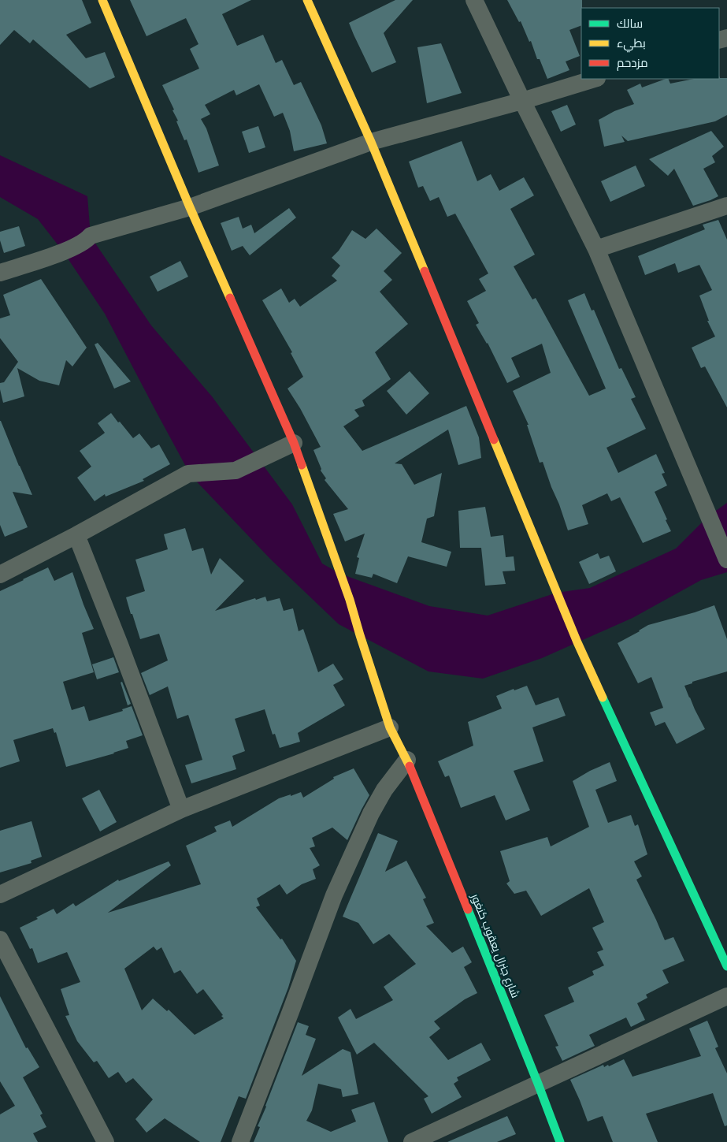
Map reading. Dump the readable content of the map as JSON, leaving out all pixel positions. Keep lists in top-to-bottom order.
{
  "streets": {
    "street": ["شارع جنرال يعقوب كنغور"]
  },
  "legend": ["سالك", "بطيء", "مزدحم"]
}
